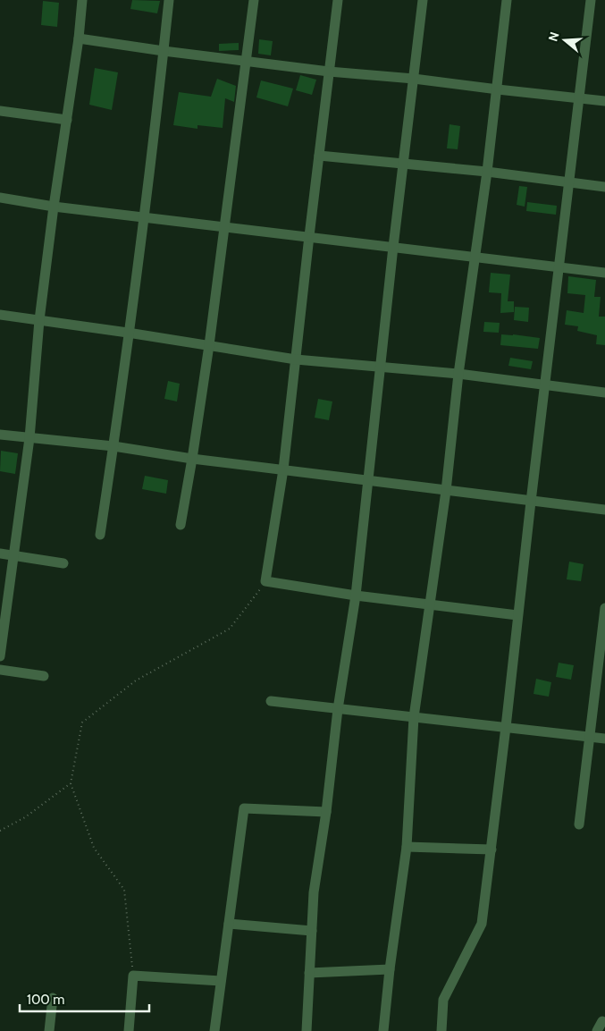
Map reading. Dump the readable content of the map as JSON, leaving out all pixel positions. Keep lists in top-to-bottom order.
{
  "scale_bar": "100 m",
  "north": "left"
}
